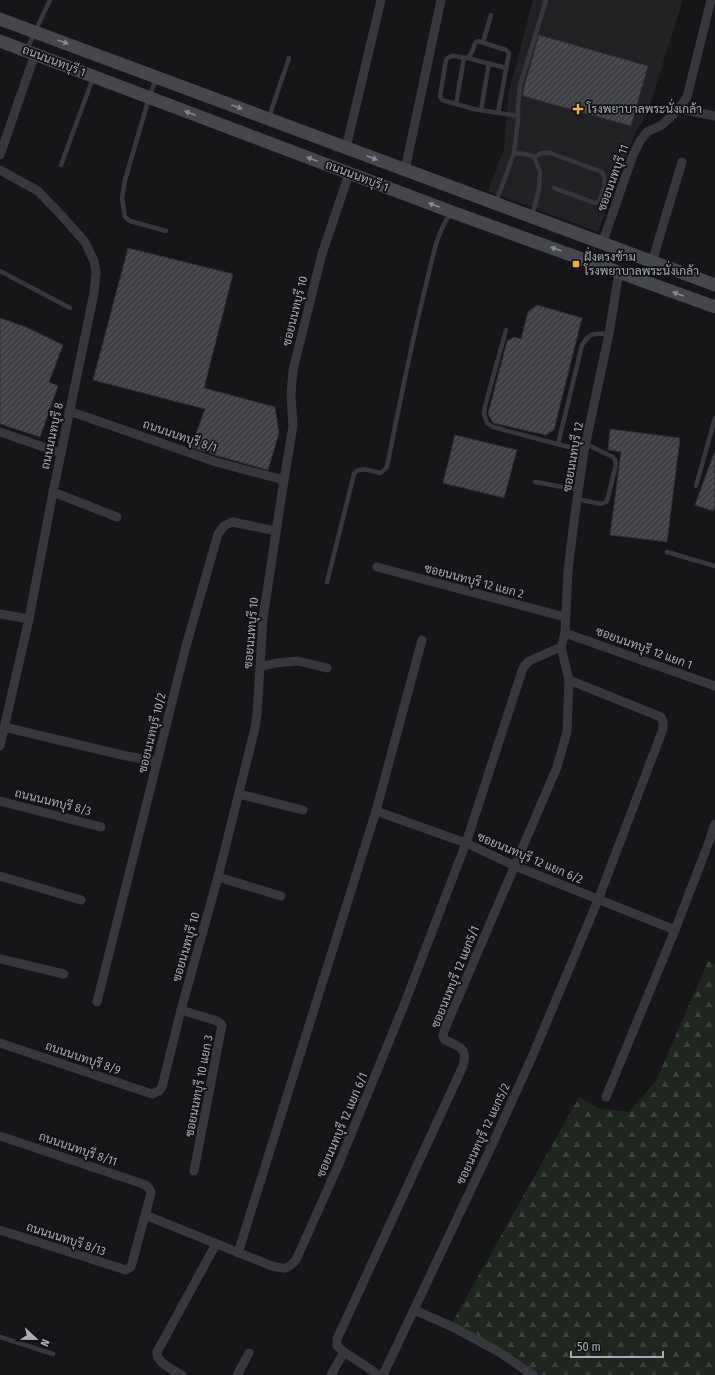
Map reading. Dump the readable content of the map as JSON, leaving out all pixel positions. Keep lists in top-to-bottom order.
{
  "streets": {
    "main road": ["ถนนนนทบุรี 1"],
    "street": [
      "ซอยนนทบุรี 11",
      "ซอยนนทบุรี 10",
      "ถนนนนทบุรี 8",
      "ถนนนนทบุรี 8/1",
      "ซอยนนทบุรี 12",
      "ซอยนนทบุรี 12 แยก 2",
      "ซอยนนทบุรี 12 แยก 1",
      "ซอยนนทบุรี 10/2",
      "ถนนนนทบุรี 8/3",
      "ซอยนนทบุรี 12 แยก 6/2",
      "ซอยนนทบุรี 12 แยก5/1",
      "ถนนนนทบุรี 8/9",
      "ซอยนนทบุรี 10 แยก 3",
      "ซอยนนทบุรี 12 แยก 6/1",
      "ซอยนนทบุรี 12 แยก5/2",
      "ถนนนนทบุรี 8/11",
      "ถนนนนทบุรี 8/13"
    ]
  },
  "crossings": [
    ["ถนนนนทบุรี 1", "ซอยนนทบุรี 11"],
    ["ถนนนนทบุรี 1", "ซอยนนทบุรี 10"],
    ["ถนนนนทบุรี 1", "ซอยนนทบุรี 12"],
    ["ซอยนนทบุรี 10", "ถนนนนทบุรี 8/1"],
    ["ซอยนนทบุรี 10", "ซอยนนทบุรี 10/2"],
    ["ซอยนนทบุรี 10", "ถนนนนทบุรี 8/9"],
    ["ซอยนนทบุรี 10", "ซอยนนทบุรี 10 แยก 3"],
    ["ถนนนนทบุรี 8", "ถนนนนทบุรี 8/1"],
    ["ซอยนนทบุรี 12", "ซอยนนทบุรี 12 แยก 2"],
    ["ซอยนนทบุรี 12", "ซอยนนทบุรี 12 แยก 1"],
    ["ซอยนนทบุรี 12", "ซอยนนทบุรี 12 แยก5/1"],
    ["ซอยนนทบุรี 12 แยก 6/2", "ซอยนนทบุรี 12 แยก5/1"],
    ["ซอยนนทบุรี 12 แยก 6/2", "ซอยนนทบุรี 12 แยก 6/1"],
    ["ซอยนนทบุรี 12 แยก 6/2", "ซอยนนทบุรี 12 แยก5/2"],
    ["ซอยนนทบุรี 12 แยก5/1", "ซอยนนทบุรี 12 แยก5/2"],
    ["ซอยนนทบุรี 12 แยก 6/1", "ถนนนนทบุรี 8/11"],
    ["ซอยนนทบุรี 12 แยก 6/1", "ถนนนนทบุรี 8/13"],
    ["ถนนนนทบุรี 8/11", "ถนนนนทบุรี 8/13"]
  ],
  "places": {
    "health": ["โรงพยาบาลพระนั่งเกล้า"],
    "transit": ["ฝั่งตรงข้าม โรงพยาบาลพระนั่งเกล้า"]
  },
  "scale_bar": "50 m",
  "north": "right"
}
